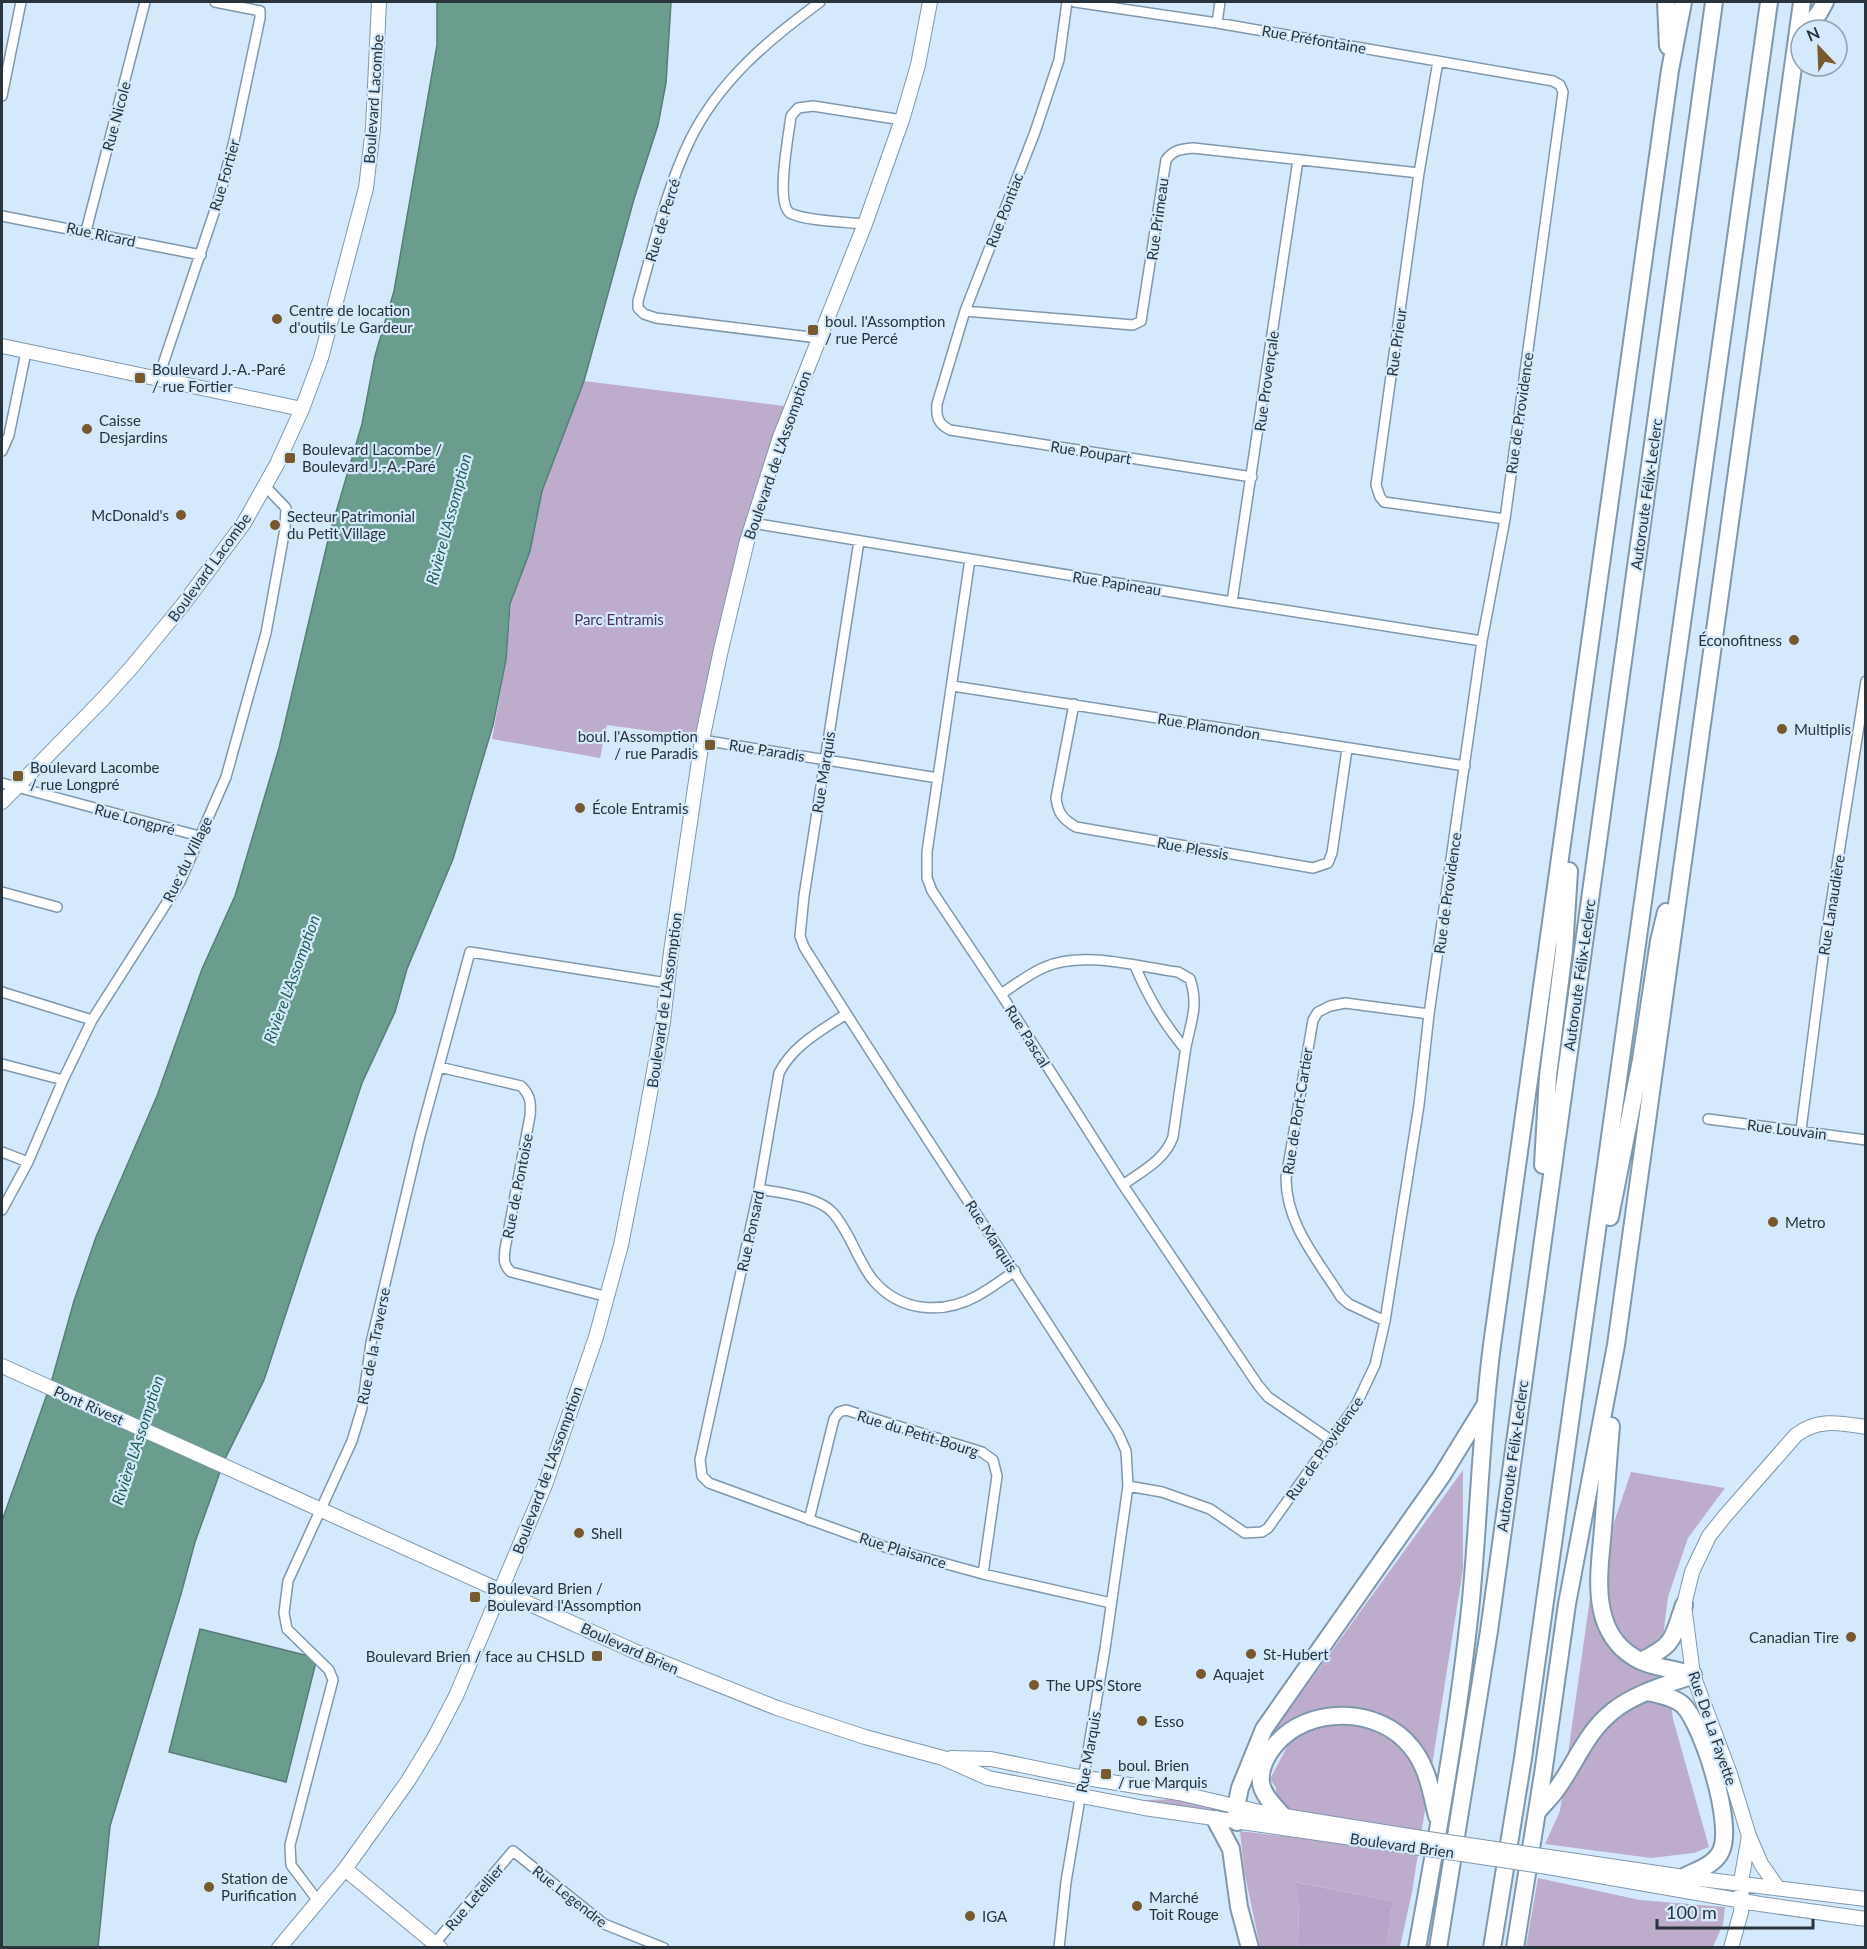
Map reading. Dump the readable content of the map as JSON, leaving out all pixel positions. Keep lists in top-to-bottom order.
{
  "streets": {
    "highway": ["Autoroute Félix-Leclerc"],
    "main road": [
      "Boulevard Lacombe",
      "Boulevard de L'Assomption",
      "Pont Rivest",
      "Boulevard Brien",
      "Rue De La Fayette"
    ],
    "street": [
      "Rue Préfontaine",
      "Rue Nicole",
      "Rue Fortier",
      "Rue Pontiac",
      "Rue Primeau",
      "Rue de Percé",
      "Rue Ricard",
      "Rue Prieur",
      "Rue Provençale",
      "Rue de Providence",
      "Rue Poupart",
      "Rue Papineau",
      "Rue Plamondon",
      "Rue Paradis",
      "Rue Marquis",
      "Rue Longpré",
      "Rue Plessis",
      "Rue du Village",
      "Rue Lanaudière",
      "Rue Pascal",
      "Rue de Port-Cartier",
      "Rue Louvain",
      "Rue de Pontoise",
      "Rue Ponsard",
      "Rue de la Traverse",
      "Rue du Petit-Bourg",
      "Rue Plaisance",
      "Rue Legendre",
      "Rue Letellier"
    ]
  },
  "crossings": [
    ["Rue Préfontaine", "Rue Prieur"],
    ["Rue Préfontaine", "Rue de Providence"],
    ["Boulevard Lacombe", "Rue Longpré"],
    ["Boulevard Lacombe", "Rue du Village"],
    ["Rue Nicole", "Rue Ricard"],
    ["Rue Fortier", "Rue Ricard"],
    ["Rue Pontiac", "Rue Primeau"],
    ["Rue Pontiac", "Rue Poupart"],
    ["Rue Primeau", "Rue Prieur"],
    ["Rue Primeau", "Rue Provençale"],
    ["Rue de Percé", "Boulevard de L'Assomption"],
    ["Rue Prieur", "Rue de Providence"],
    ["Rue Provençale", "Rue Poupart"],
    ["Rue Provençale", "Rue Papineau"],
    ["Rue de Providence", "Rue Papineau"],
    ["Rue de Providence", "Rue Plamondon"],
    ["Rue de Providence", "Rue Marquis"],
    ["Rue de Providence", "Rue Pascal"],
    ["Rue de Providence", "Rue de Port-Cartier"],
    ["Boulevard de L'Assomption", "Rue Papineau"],
    ["Boulevard de L'Assomption", "Rue Paradis"],
    ["Boulevard de L'Assomption", "Rue de Pontoise"],
    ["Boulevard de L'Assomption", "Rue de la Traverse"],
    ["Boulevard de L'Assomption", "Boulevard Brien"],
    ["Rue Papineau", "Rue Marquis"],
    ["Rue Papineau", "Rue Pascal"],
    ["Rue Plamondon", "Rue Plessis"],
    ["Rue Plamondon", "Rue Pascal"],
    ["Rue Paradis", "Rue Marquis"],
    ["Rue Paradis", "Rue Pascal"],
    ["Rue Marquis", "Rue Ponsard"],
    ["Rue Marquis", "Rue Plaisance"],
    ["Rue Marquis", "Boulevard Brien"],
    ["Rue Longpré", "Rue du Village"],
    ["Rue Lanaudière", "Rue Louvain"],
    ["Rue de Pontoise", "Rue de la Traverse"],
    ["Rue Ponsard", "Rue Plaisance"],
    ["Rue de la Traverse", "Boulevard Brien"],
    ["Pont Rivest", "Boulevard Brien"],
    ["Rue du Petit-Bourg", "Rue Plaisance"],
    ["Boulevard Brien", "Rue De La Fayette"],
    ["Rue Legendre", "Rue Letellier"]
  ],
  "water": ["Rivière L'Assomption"],
  "parks": ["Parc Entramis"],
  "places": {
    "other": [
      "Centre de location d'outils Le Gardeur",
      "Caisse Desjardins",
      "McDonald's",
      "Secteur Patrimonial du Petit Village",
      "Éconofitness",
      "Multiplis",
      "École Entramis",
      "Metro",
      "Shell",
      "Canadian Tire",
      "St-Hubert",
      "Aquajet",
      "The UPS Store",
      "Esso",
      "Station de Purification",
      "Marché Toit Rouge",
      "IGA"
    ],
    "transit": [
      "boul. l'Assomption / rue Percé",
      "Boulevard J.-A.-Paré / rue Fortier",
      "Boulevard Lacombe / Boulevard J.-A.-Paré",
      "boul. l'Assomption / rue Paradis",
      "Boulevard Lacombe / rue Longpré",
      "Boulevard Brien / Boulevard l'Assomption",
      "Boulevard Brien / face au CHSLD",
      "boul. Brien / rue Marquis"
    ]
  },
  "scale_bar": "100 m",
  "north": "top left"
}
